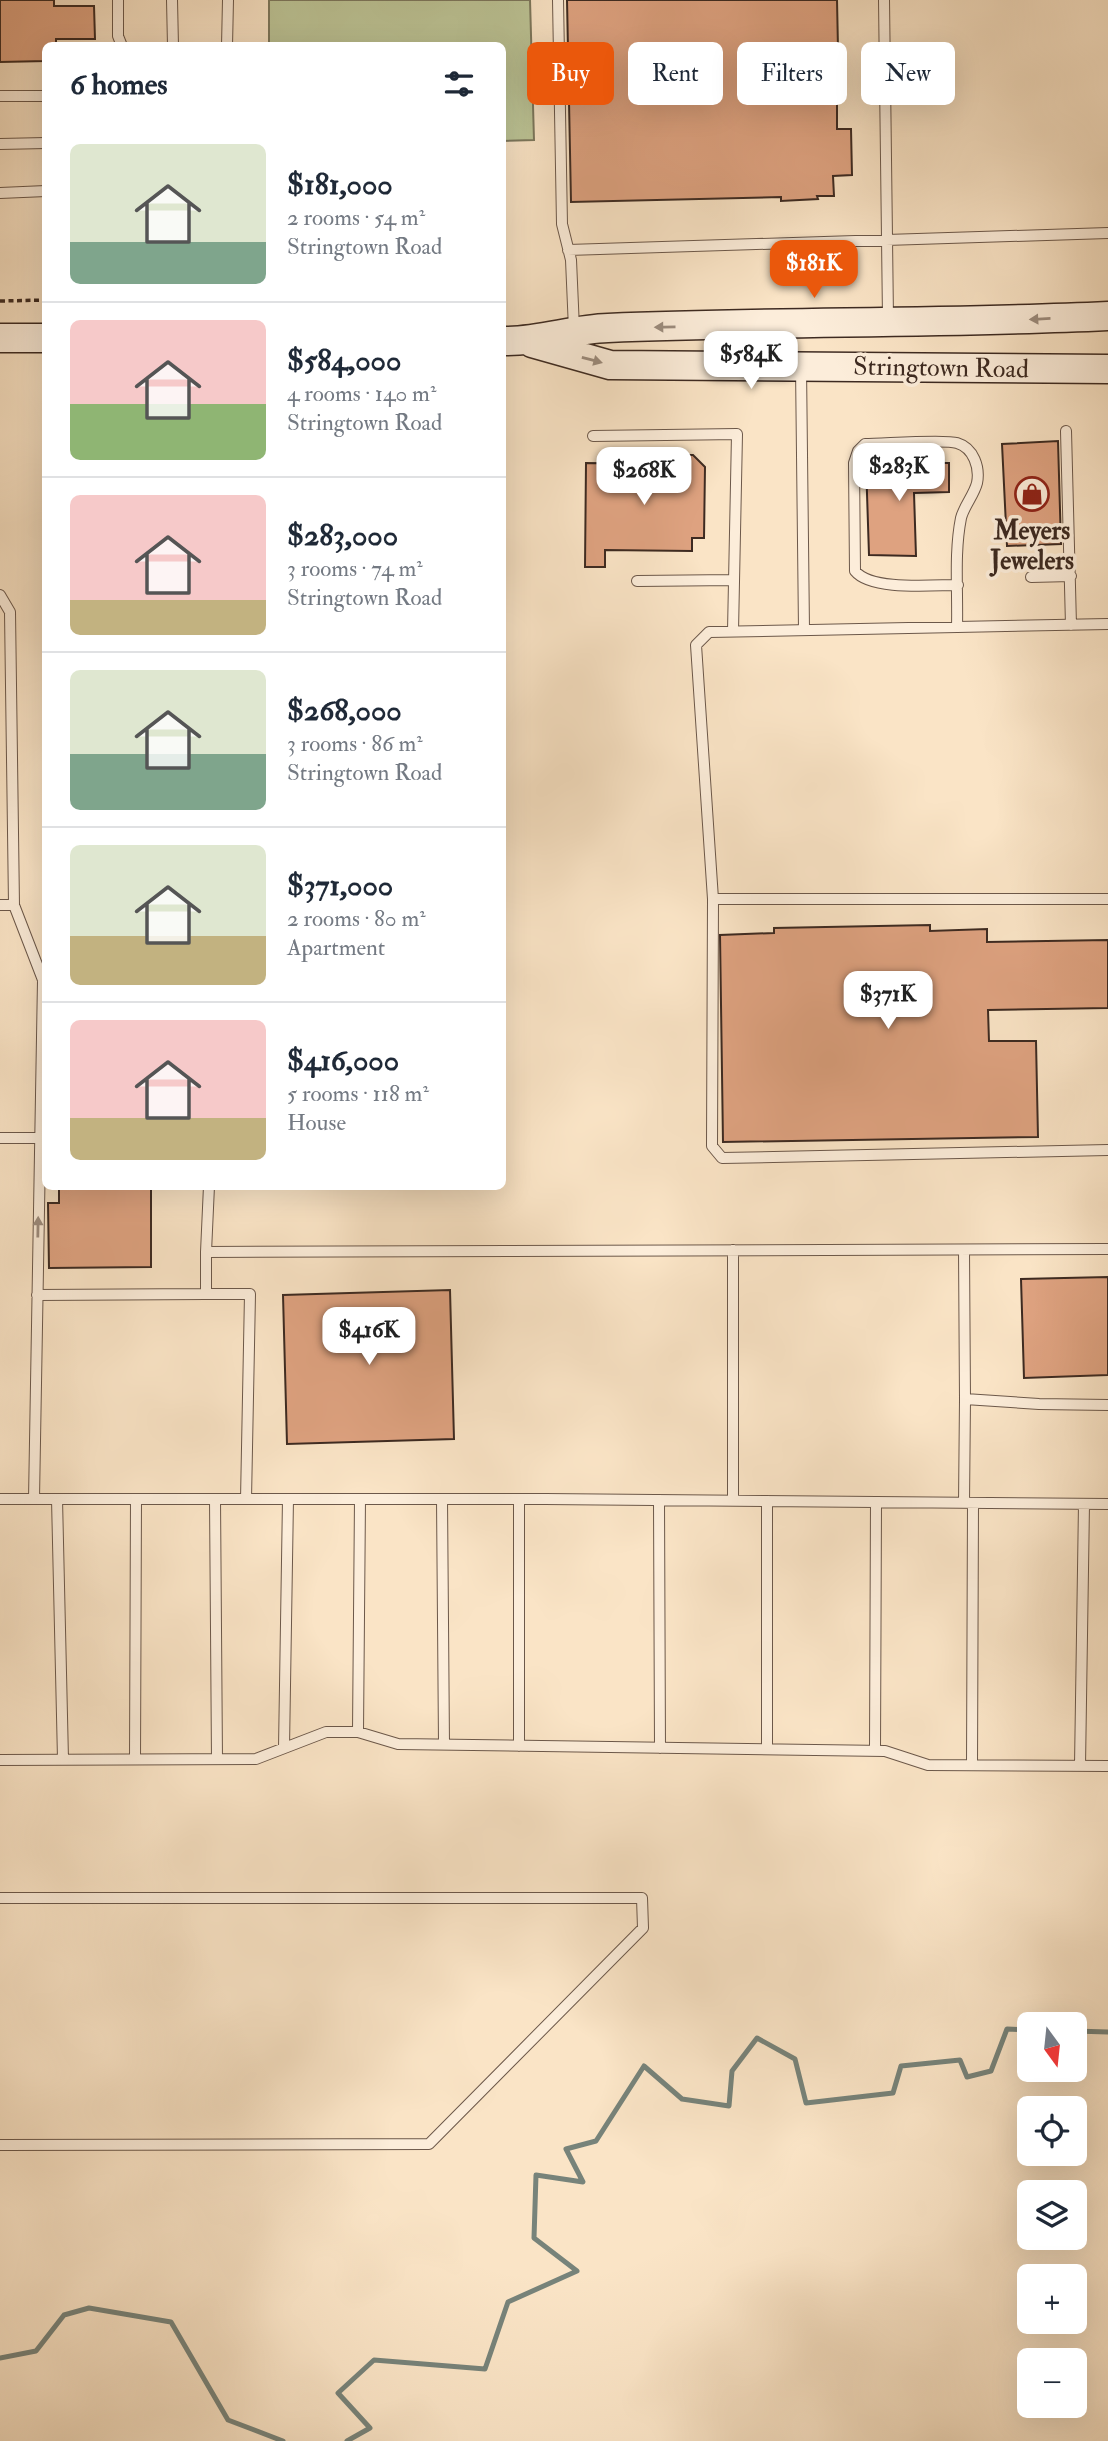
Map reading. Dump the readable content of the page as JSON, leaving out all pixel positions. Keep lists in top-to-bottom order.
{
  "streets": {
    "main road": ["Stringtown Road"]
  },
  "places": {
    "shop": ["Meyers Jewelers"]
  },
  "north": "bottom",
  "page": {
    "chip": [
      "Buy",
      "Rent",
      "Filters",
      "New"
    ],
    "heading": "6 homes",
    "list": [
      {
        "name": "$181,000",
        "note": "2 rooms · 54 m² · Stringtown Road"
      },
      {
        "name": "$584,000",
        "note": "4 rooms · 140 m² · Stringtown Road"
      },
      {
        "name": "$283,000",
        "note": "3 rooms · 74 m² · Stringtown Road"
      },
      {
        "name": "$268,000",
        "note": "3 rooms · 86 m² · Stringtown Road"
      },
      {
        "name": "$371,000",
        "note": "2 rooms · 80 m² · Apartment"
      },
      {
        "name": "$416,000",
        "note": "5 rooms · 118 m² · House"
      }
    ],
    "price": [
      "$181K",
      "$584K",
      "$283K",
      "$268K",
      "$371K",
      "$416K"
    ],
    "map_buttons": ["+", "−"]
  }
}
